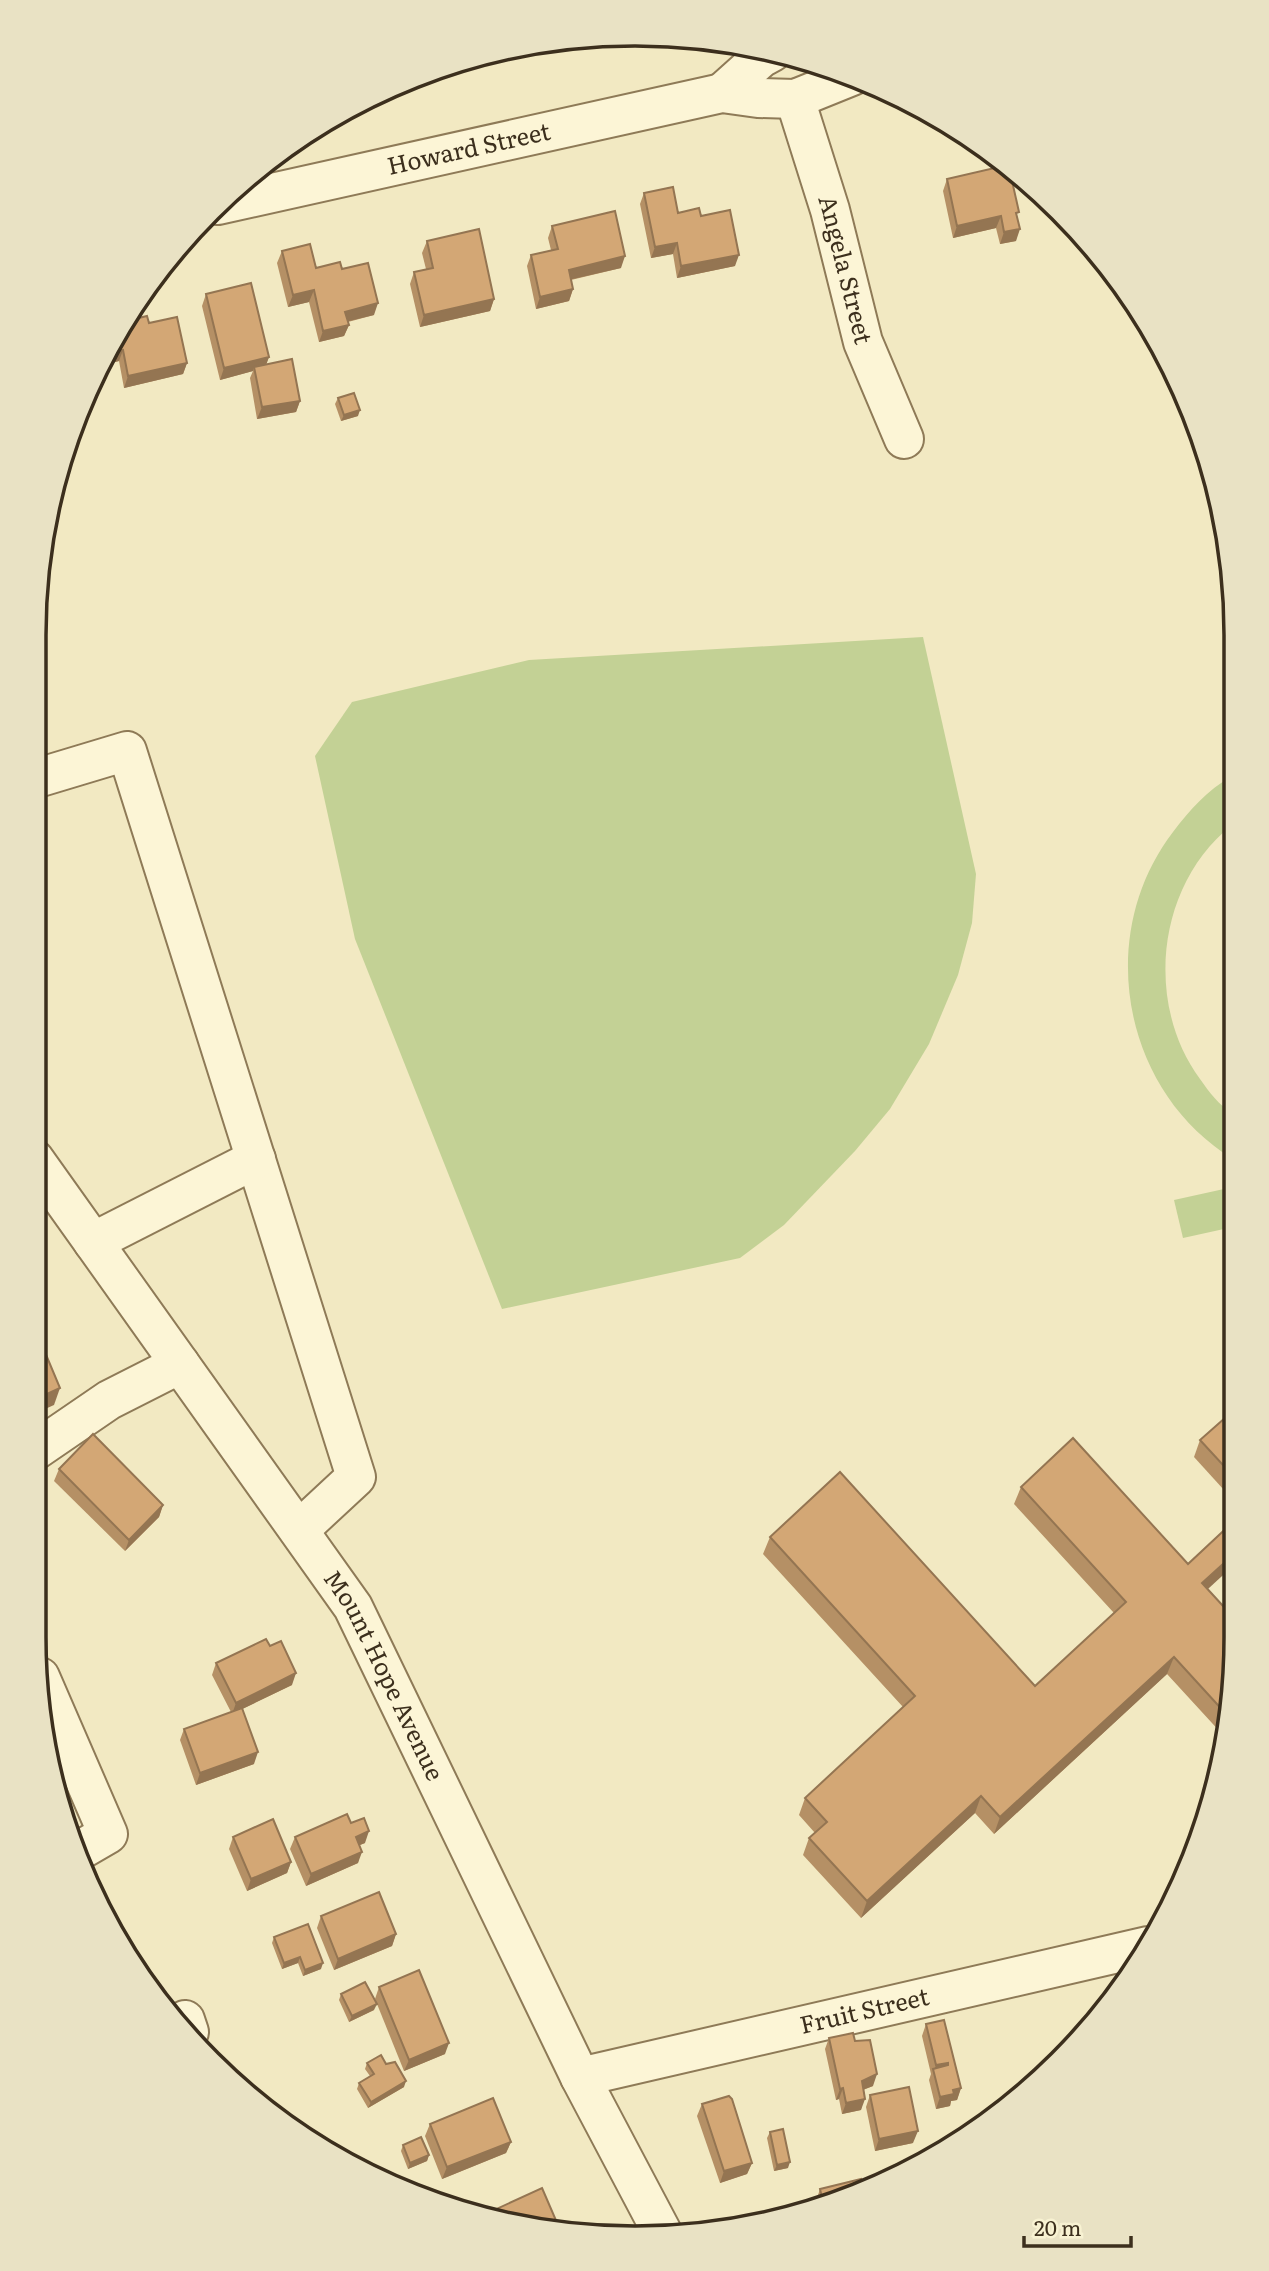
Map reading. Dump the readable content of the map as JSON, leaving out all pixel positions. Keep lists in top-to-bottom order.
{
  "streets": {
    "street": [
      "Howard Street",
      "Angela Street",
      "Mount Hope Avenue",
      "Fruit Street"
    ]
  },
  "crossings": [
    ["Howard Street", "Angela Street"],
    ["Mount Hope Avenue", "Fruit Street"]
  ],
  "scale_bar": "20 m"
}
